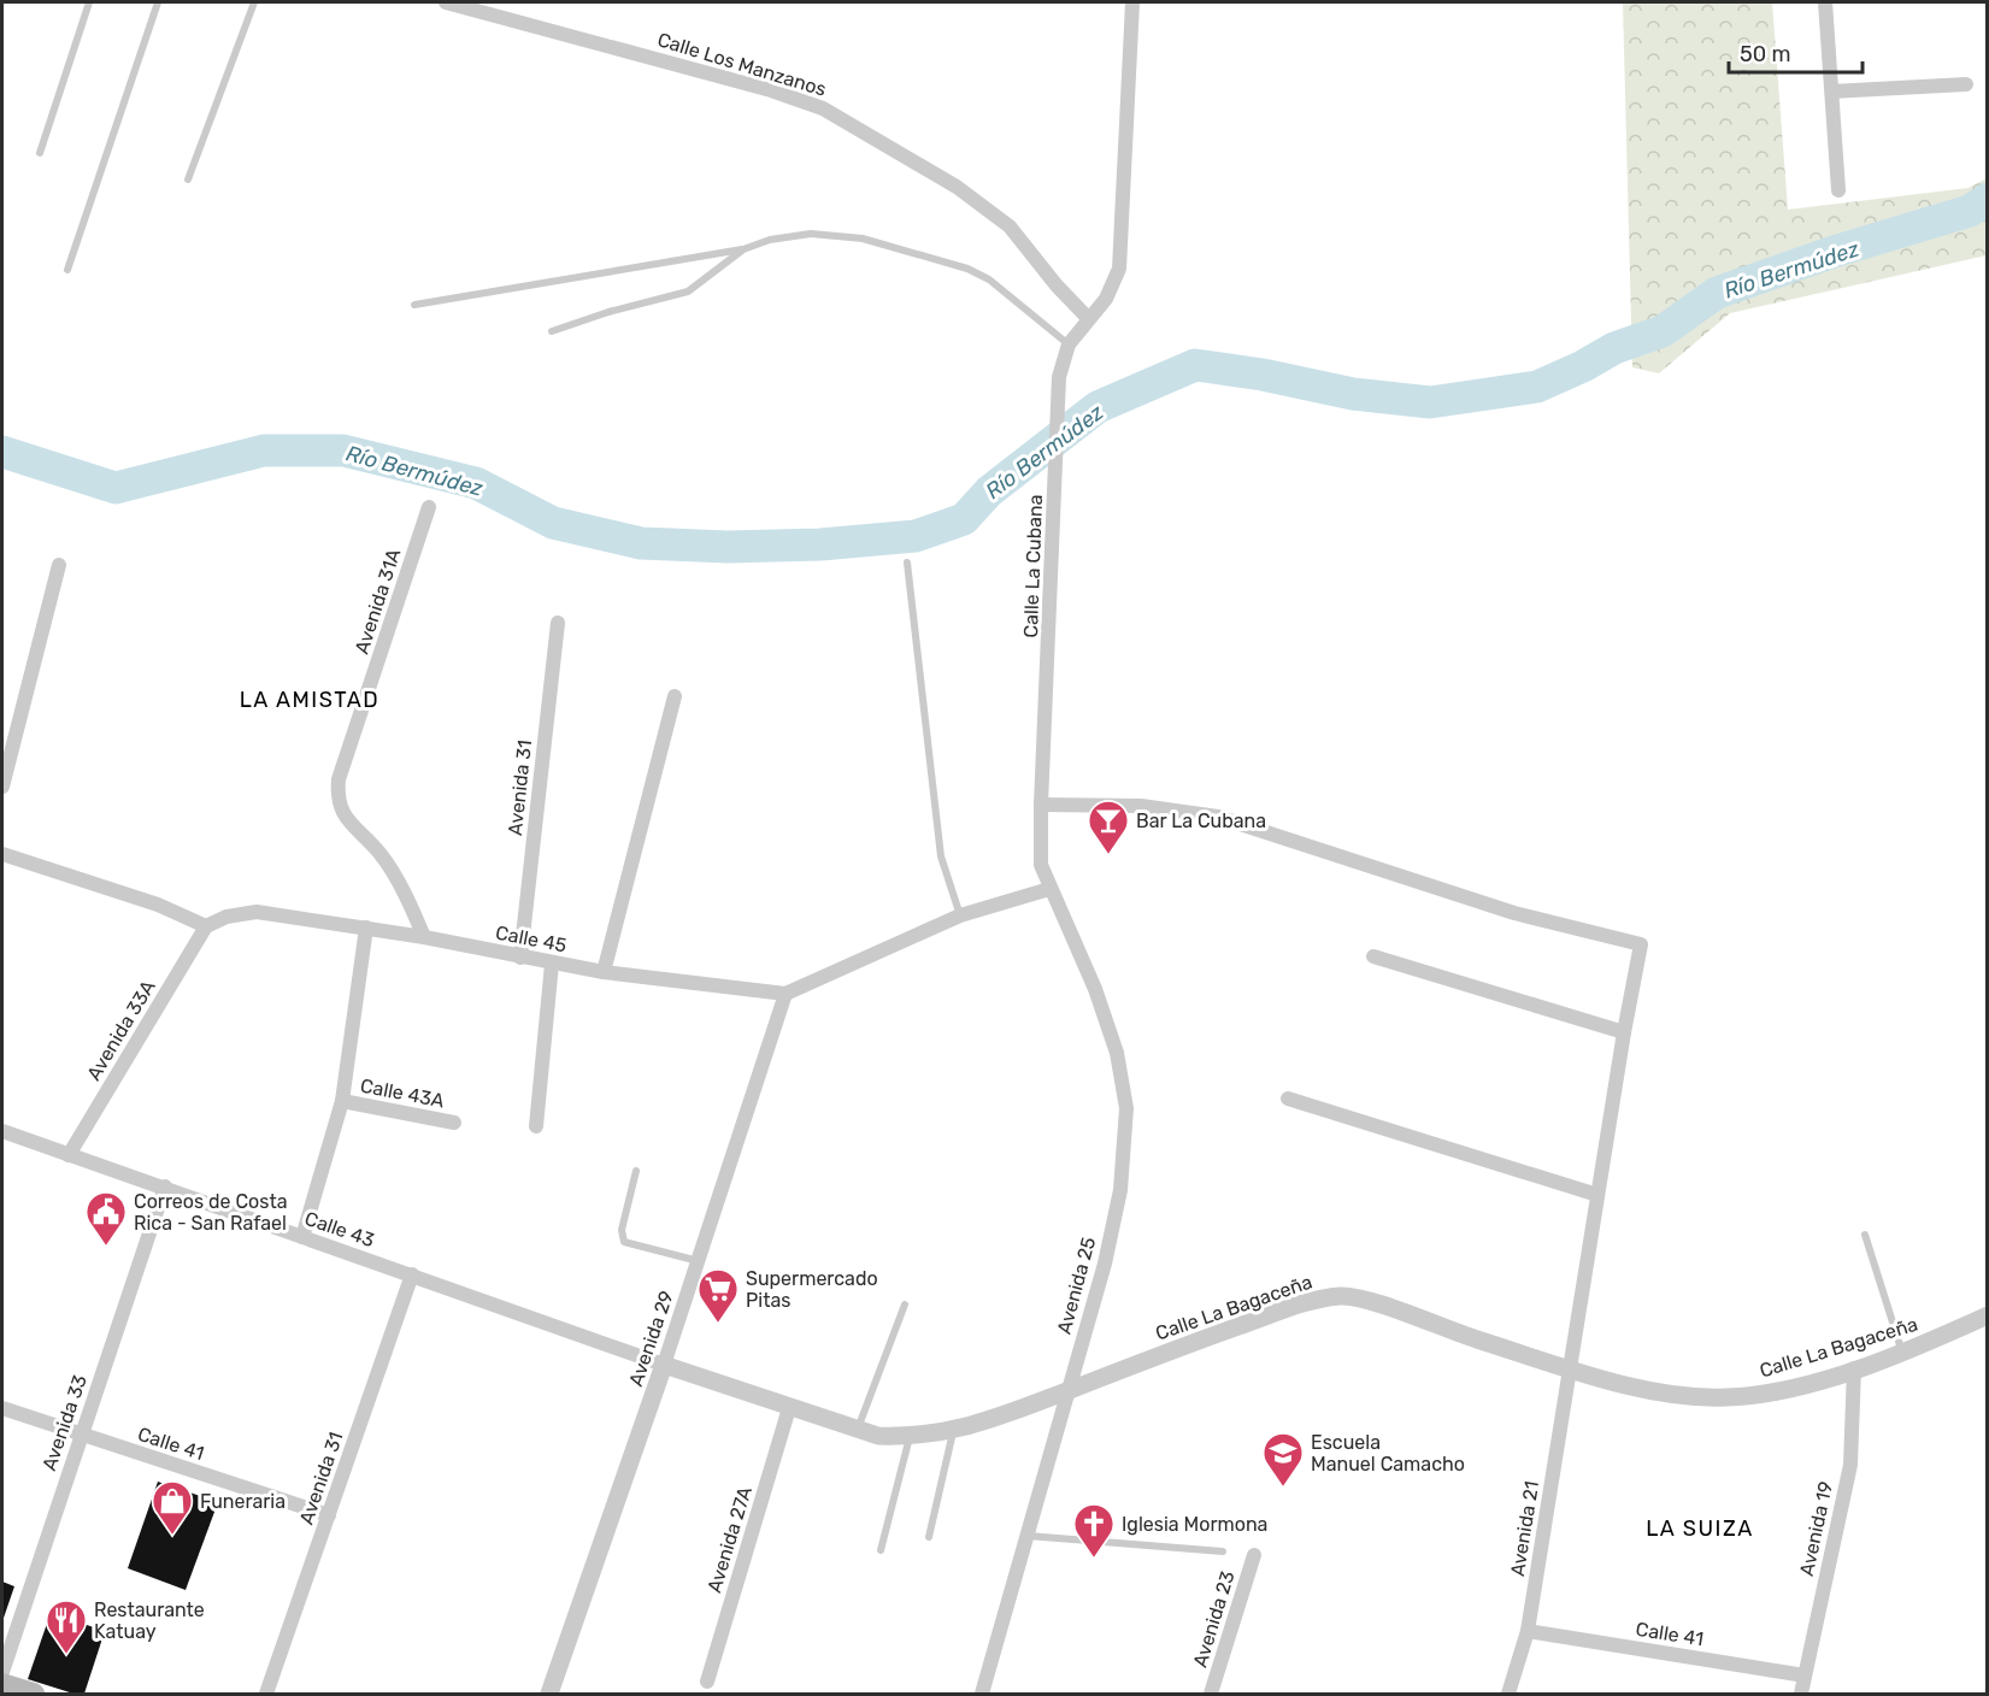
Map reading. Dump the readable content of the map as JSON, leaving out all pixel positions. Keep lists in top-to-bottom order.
{
  "streets": {
    "street": [
      "Calle Los Manzanos",
      "Calle La Cubana",
      "Avenida 31A",
      "Avenida 31",
      "Calle 45",
      "Avenida 33A",
      "Calle 43A",
      "Calle 43",
      "Avenida 25",
      "Calle La Bagaceña",
      "Avenida 29",
      "Avenida 33",
      "Calle 41",
      "Avenida 21",
      "Avenida 19",
      "Avenida 27A",
      "Avenida 23"
    ]
  },
  "crossings": [
    ["Calle Los Manzanos", "Calle La Cubana"],
    ["Calle La Cubana", "Avenida 25"],
    ["Calle La Cubana", "Avenida 21"],
    ["Avenida 31A", "Calle 45"],
    ["Avenida 31", "Calle 45"],
    ["Avenida 31", "Calle 43"],
    ["Avenida 31", "Calle 41"],
    ["Calle 45", "Avenida 33A"],
    ["Calle 45", "Avenida 29"],
    ["Avenida 33A", "Calle 43"],
    ["Calle 43", "Calle La Bagaceña"],
    ["Calle 43", "Avenida 29"],
    ["Calle 43", "Avenida 33"],
    ["Avenida 25", "Calle La Bagaceña"],
    ["Calle La Bagaceña", "Avenida 29"],
    ["Calle La Bagaceña", "Avenida 21"],
    ["Calle La Bagaceña", "Avenida 19"],
    ["Calle La Bagaceña", "Avenida 27A"],
    ["Avenida 33", "Calle 41"],
    ["Calle 41", "Avenida 21"],
    ["Calle 41", "Avenida 19"]
  ],
  "districts": ["LA AMISTAD", "LA SUIZA"],
  "water": ["Río Bermúdez"],
  "places": {
    "bar": ["Bar La Cubana"],
    "public building": ["Correos de Costa Rica - San Rafael"],
    "supermarket": ["Supermercado Pitas"],
    "school or university": ["Escuela Manuel Camacho"],
    "shop": ["Funeraria"],
    "church": ["Iglesia Mormona"],
    "restaurant": ["Restaurante Katuay"]
  },
  "scale_bar": "50 m"
}
